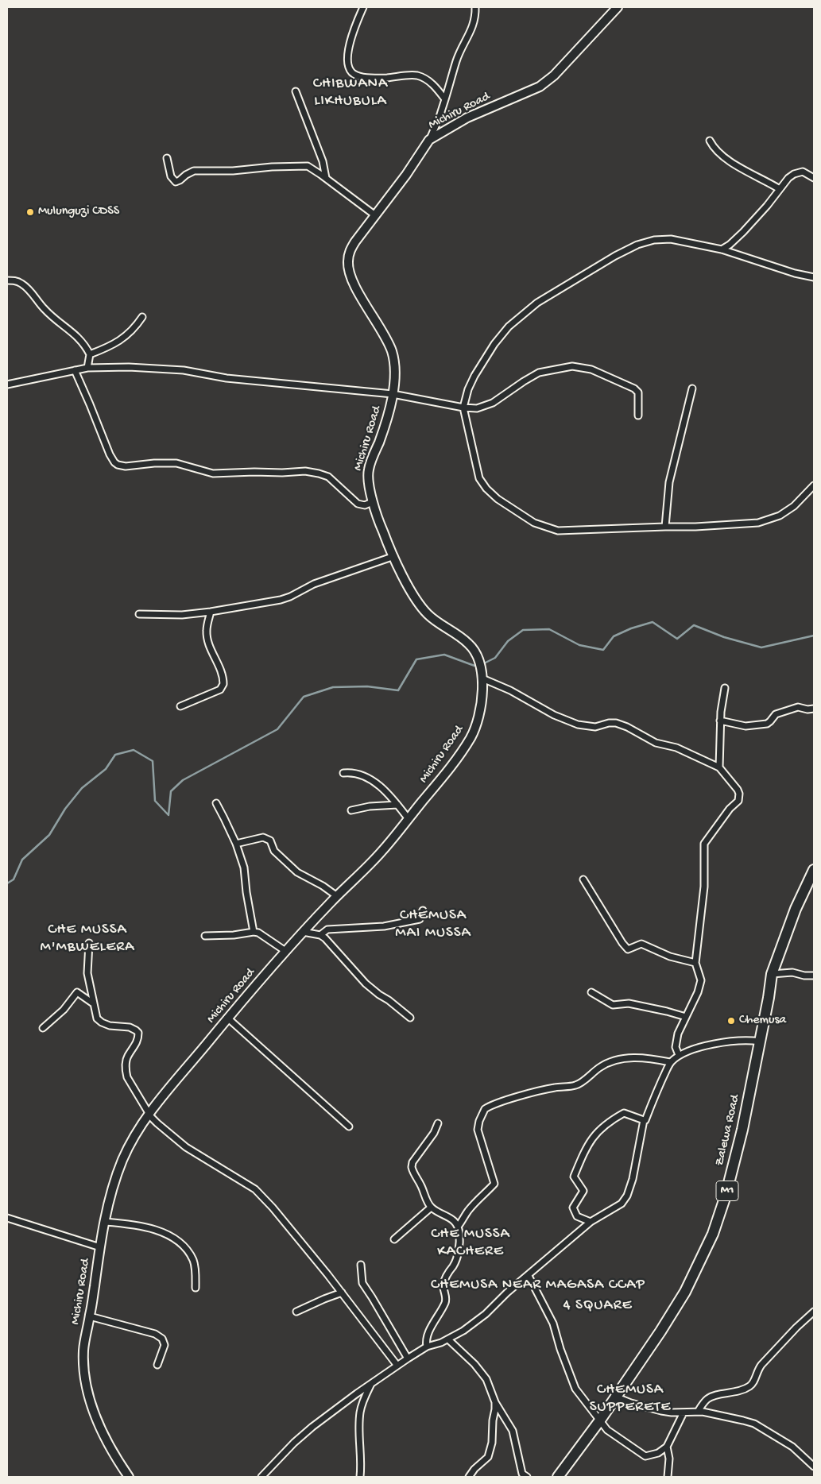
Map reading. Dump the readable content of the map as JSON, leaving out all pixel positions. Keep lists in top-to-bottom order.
{
  "streets": {
    "highway": ["Zalewa Road", "M1"],
    "street": ["Michiru Road"]
  },
  "districts": [
    "CHIBWANA LIKHUBULA",
    "CHEMUSA MAI MUSSA",
    "CHE MUSSA M'MBWELERA",
    "CHE MUSSA KACHERE",
    "CHEMUSA NEAR MAGASA CCAP",
    "4 SQUARE",
    "CHEMUSA SUPPERETE"
  ],
  "places": ["Mulunguzi CDSS", "Chemusa"]
}
